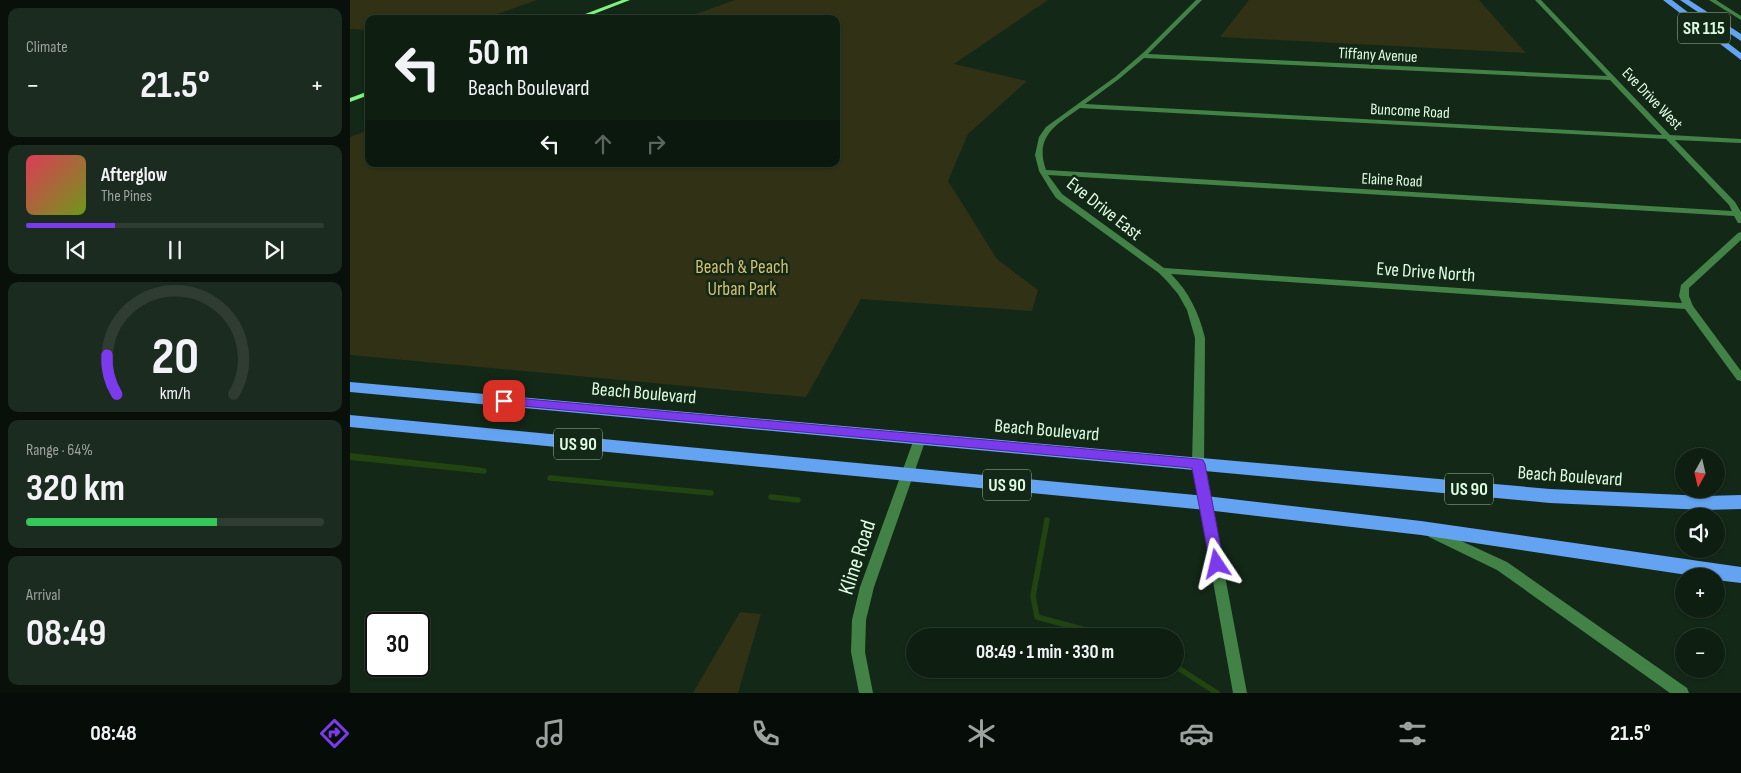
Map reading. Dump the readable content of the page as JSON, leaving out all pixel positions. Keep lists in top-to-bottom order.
{
  "streets": {
    "highway": ["SR 115", "Beach Boulevard", "US 90"],
    "street": [
      "Tiffany Avenue",
      "Eve Drive West",
      "Buncome Road",
      "Elaine Road",
      "Eve Drive East",
      "Eve Drive North",
      "Kline Road"
    ]
  },
  "crossings": [
    ["Tiffany Avenue", "Eve Drive West"],
    ["Tiffany Avenue", "Eve Drive East"],
    ["Eve Drive West", "Buncome Road"],
    ["Eve Drive West", "Elaine Road"],
    ["Buncome Road", "Eve Drive East"],
    ["Elaine Road", "Eve Drive East"],
    ["Eve Drive East", "Eve Drive North"],
    ["Eve Drive East", "Beach Boulevard"],
    ["Eve Drive East", "US 90"],
    ["Beach Boulevard", "Kline Road"],
    ["US 90", "Kline Road"]
  ],
  "parks": ["Beach & Peach Urban Park"],
  "north": "bottom",
  "page": {
    "tile": [
      "Climate",
      ["Range · 64%", "320 km"],
      ["Arrival", "08:49"]
    ],
    "turn": ["50 m", "Beach Boulevard"],
    "heat": ["−", "21.5°", "+"],
    "song": ["Afterglow", "The Pines"],
    "map_buttons": ["+", "−"],
    "limit": "30",
    "trip": "08:49 · 1 min · 330 m",
    "tabs": ["08:48", "21.5°"],
    "gauge": ["20", "km/h"]
  }
}
